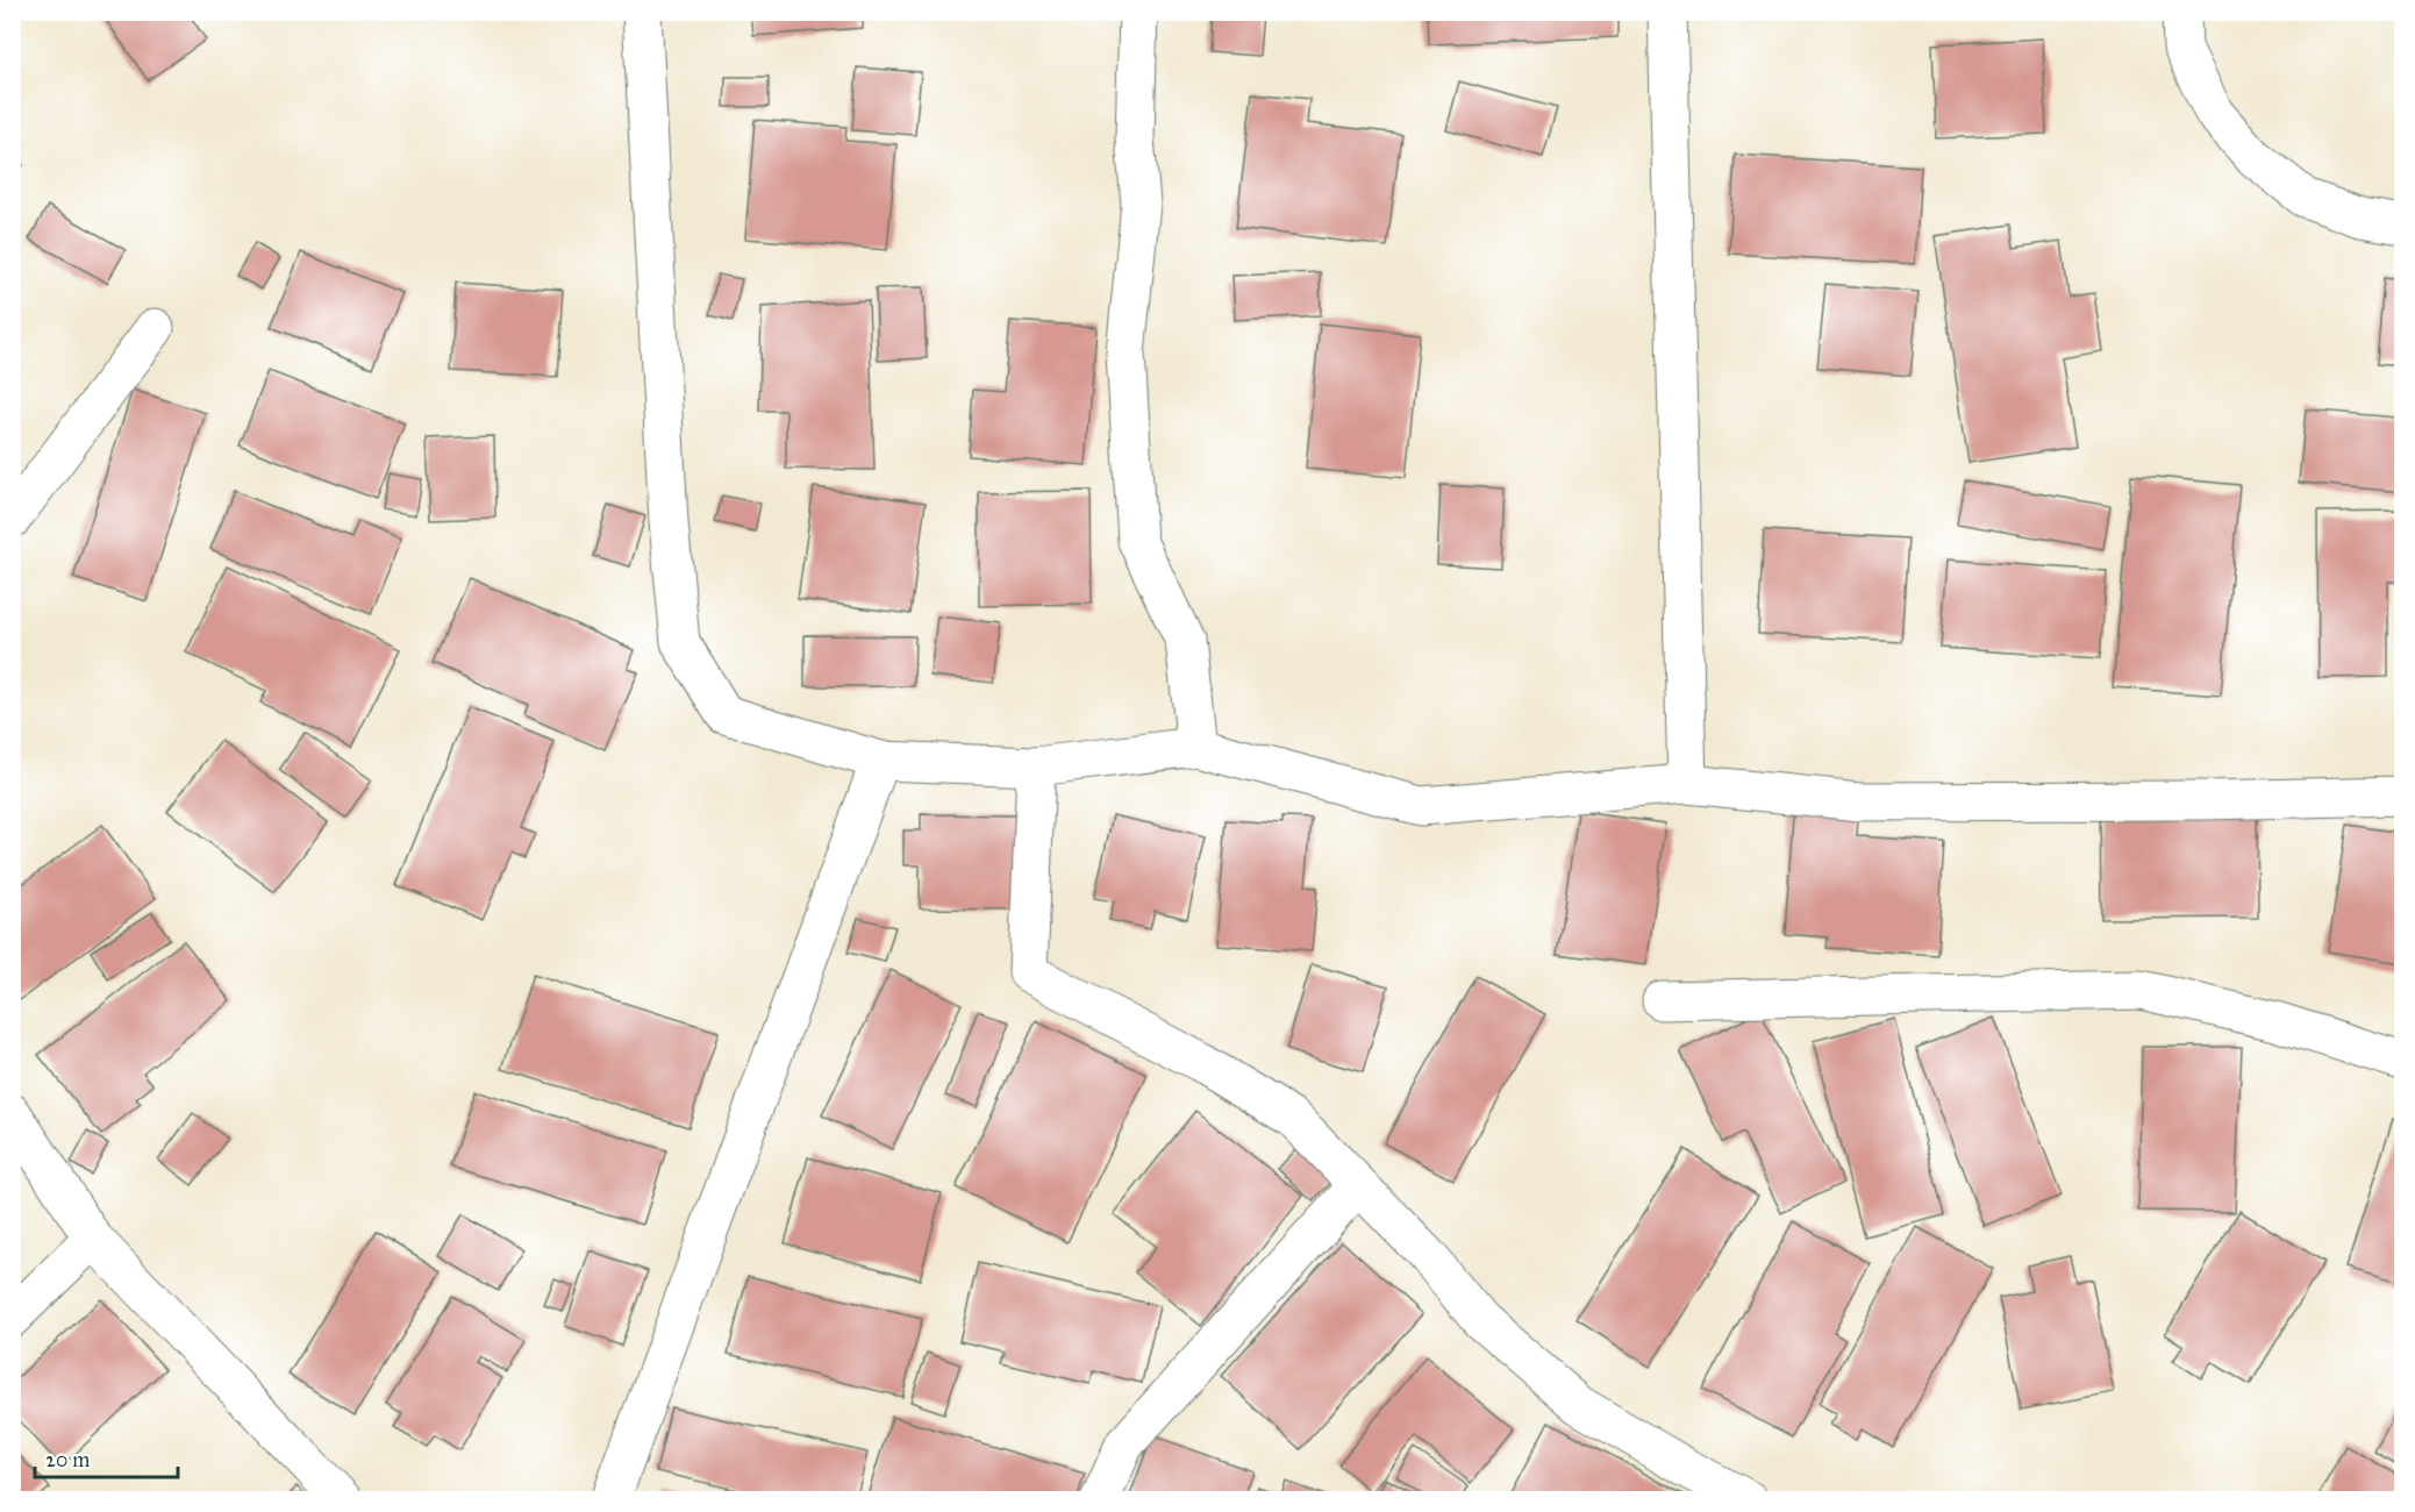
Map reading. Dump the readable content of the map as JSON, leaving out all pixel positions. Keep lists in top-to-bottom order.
{
  "scale_bar": "20 m"
}
